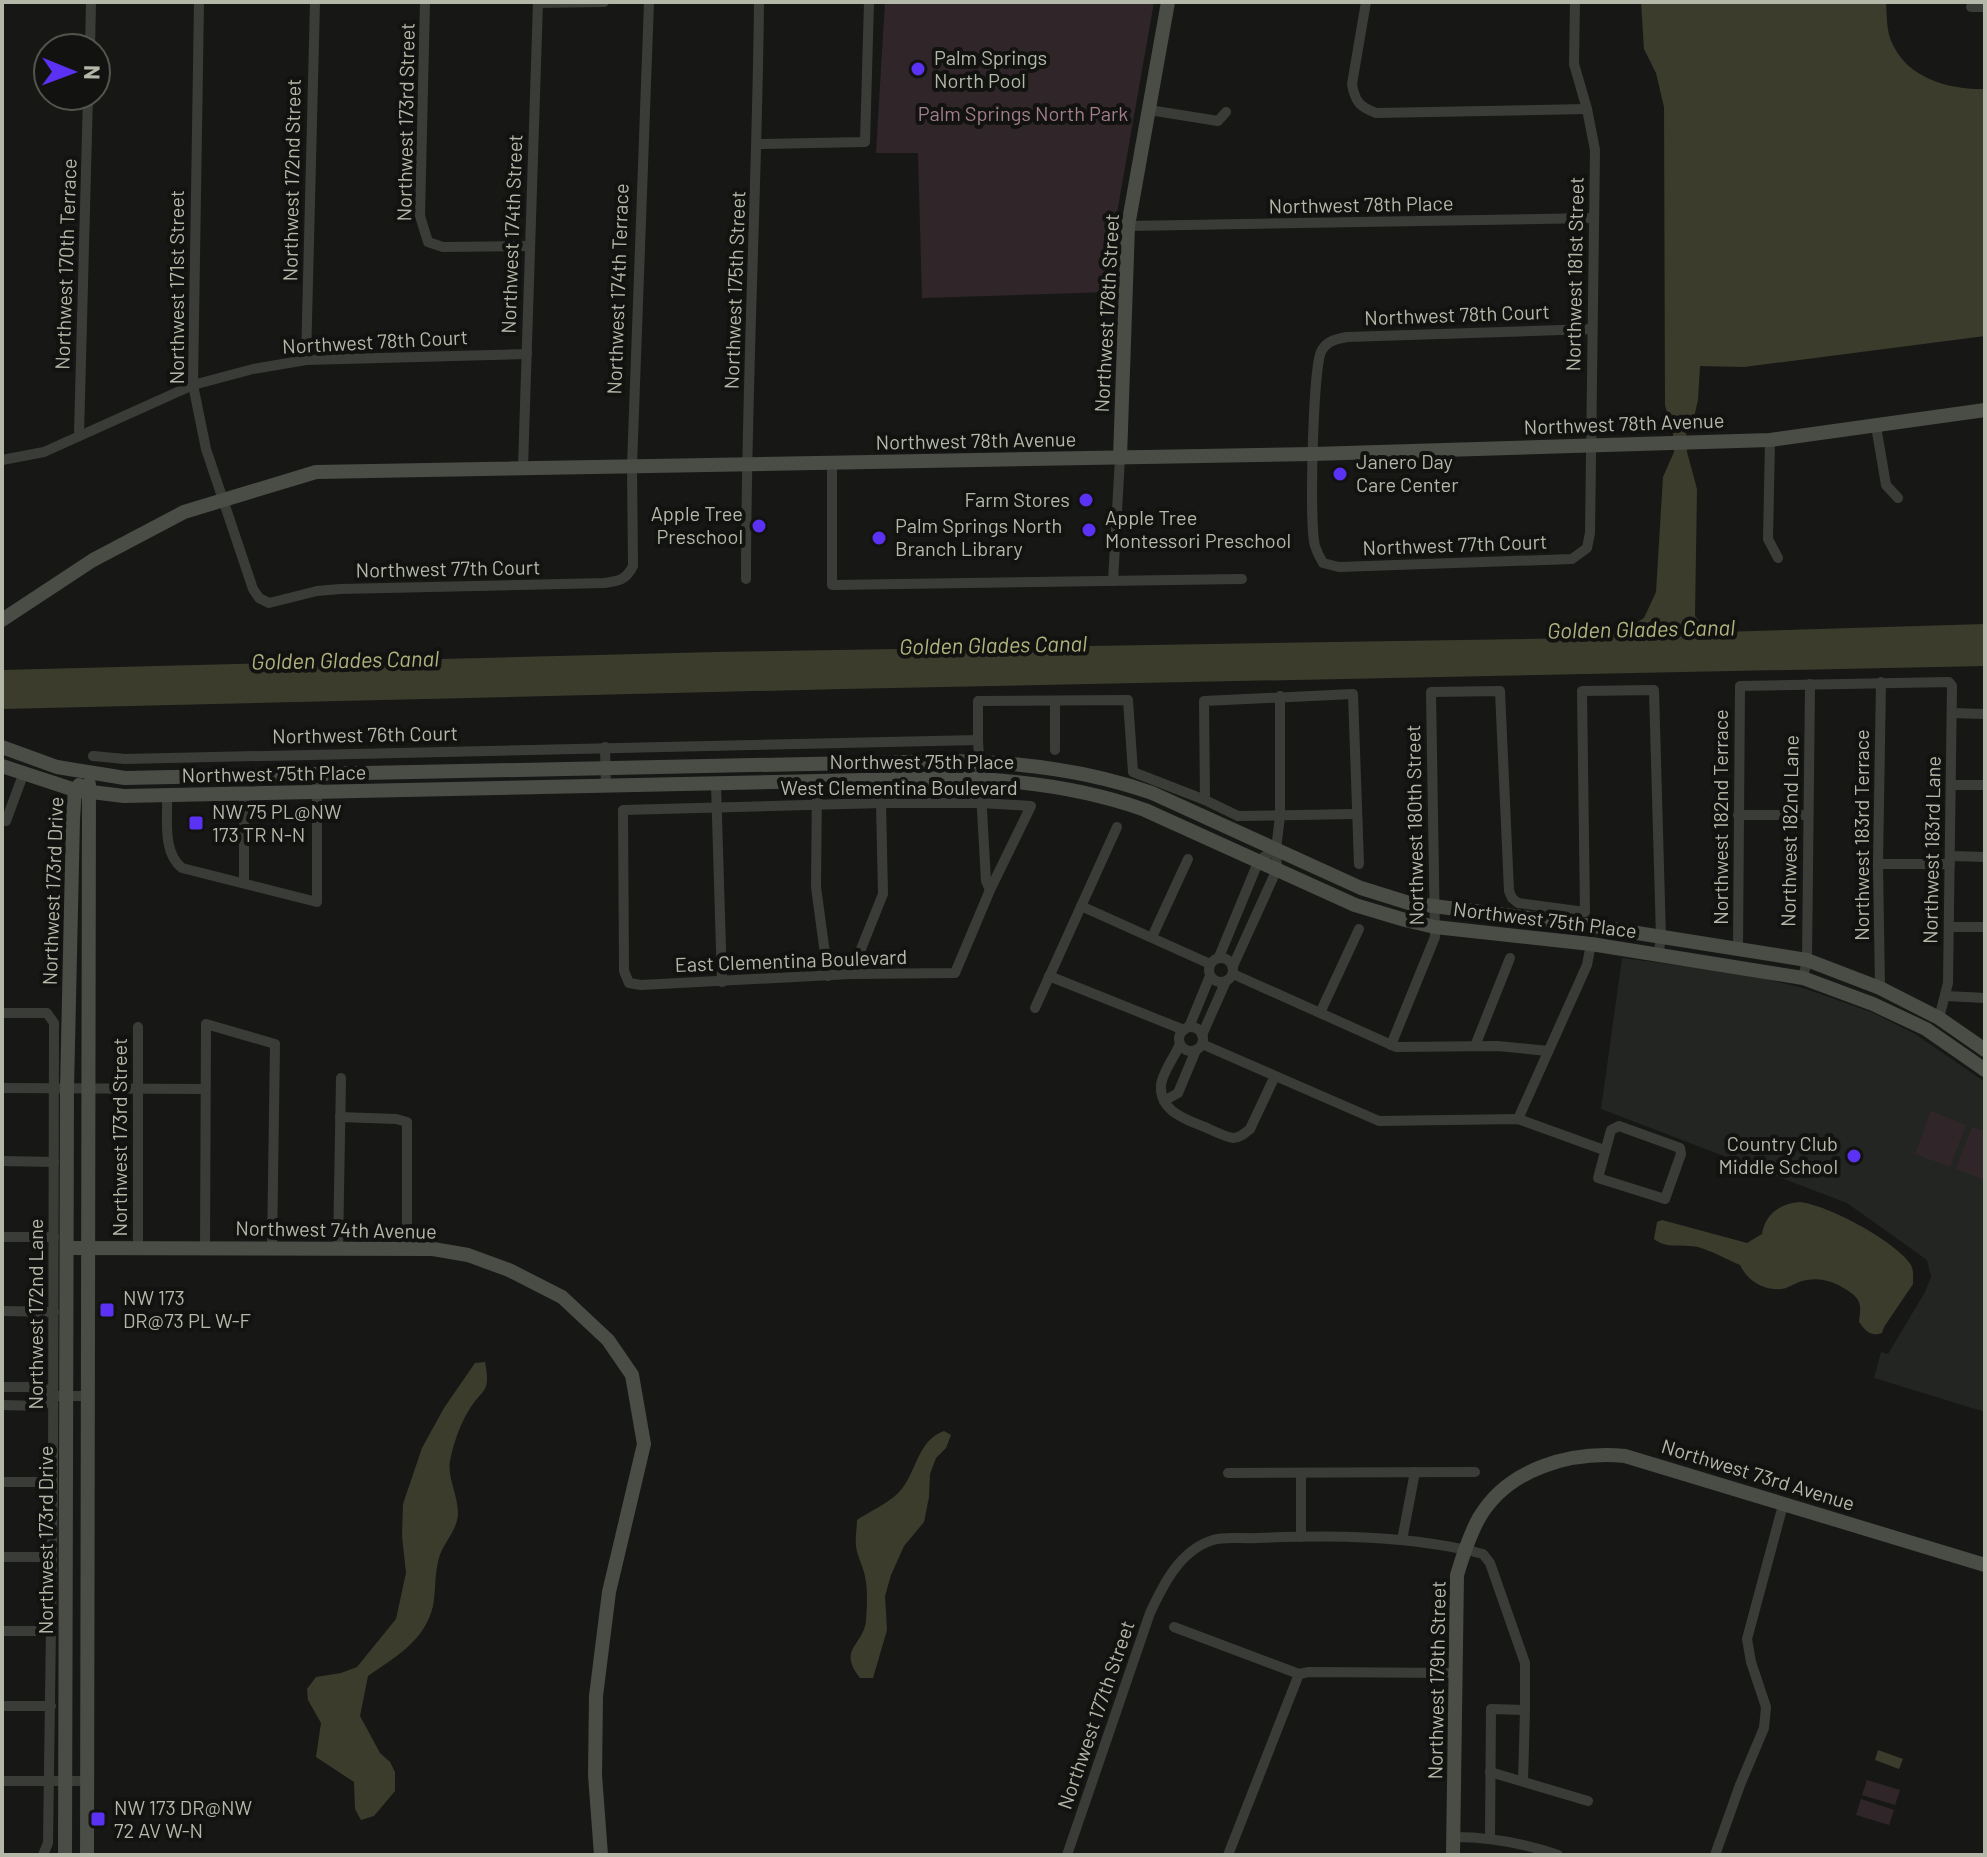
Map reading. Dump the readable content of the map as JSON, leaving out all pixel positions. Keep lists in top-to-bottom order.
{
  "streets": {
    "street": [
      "Northwest 173rd Street",
      "Northwest 172nd Street",
      "Northwest 78th Place",
      "Northwest 174th Street",
      "Northwest 170th Terrace",
      "Northwest 181st Street",
      "Northwest 171st Street",
      "Northwest 174th Terrace",
      "Northwest 175th Street",
      "Northwest 178th Street",
      "Northwest 78th Court",
      "Northwest 78th Avenue",
      "Northwest 77th Court",
      "Northwest 76th Court",
      "Northwest 75th Place",
      "West Clementina Boulevard",
      "Northwest 182nd Terrace",
      "Northwest 180th Street",
      "Northwest 182nd Lane",
      "Northwest 183rd Terrace",
      "Northwest 183rd Lane",
      "Northwest 173rd Drive",
      "East Clementina Boulevard",
      "Northwest 74th Avenue",
      "Northwest 172nd Lane",
      "Northwest 73rd Avenue",
      "Northwest 179th Street",
      "Northwest 177th Street"
    ]
  },
  "crossings": [
    ["Northwest 173rd Street", "Northwest 174th Street"],
    ["Northwest 173rd Street", "Northwest 74th Avenue"],
    ["Northwest 172nd Street", "Northwest 78th Court"],
    ["Northwest 78th Place", "Northwest 181st Street"],
    ["Northwest 78th Place", "Northwest 178th Street"],
    ["Northwest 174th Street", "Northwest 78th Court"],
    ["Northwest 174th Street", "Northwest 78th Avenue"],
    ["Northwest 170th Terrace", "Northwest 78th Court"],
    ["Northwest 181st Street", "Northwest 78th Court"],
    ["Northwest 181st Street", "Northwest 78th Avenue"],
    ["Northwest 181st Street", "Northwest 77th Court"],
    ["Northwest 171st Street", "Northwest 78th Court"],
    ["Northwest 171st Street", "Northwest 78th Avenue"],
    ["Northwest 171st Street", "Northwest 77th Court"],
    ["Northwest 174th Terrace", "Northwest 78th Avenue"],
    ["Northwest 174th Terrace", "Northwest 77th Court"],
    ["Northwest 175th Street", "Northwest 78th Avenue"],
    ["Northwest 178th Street", "Northwest 78th Avenue"],
    ["Northwest 78th Court", "Northwest 78th Avenue"],
    ["Northwest 78th Court", "Northwest 77th Court"],
    ["Northwest 78th Avenue", "Northwest 77th Court"],
    ["Northwest 75th Place", "Northwest 182nd Terrace"],
    ["Northwest 75th Place", "Northwest 180th Street"],
    ["Northwest 75th Place", "Northwest 182nd Lane"],
    ["Northwest 75th Place", "Northwest 183rd Terrace"],
    ["Northwest 75th Place", "Northwest 183rd Lane"],
    ["Northwest 75th Place", "Northwest 173rd Drive"],
    ["West Clementina Boulevard", "East Clementina Boulevard"],
    ["Northwest 182nd Terrace", "Northwest 182nd Lane"],
    ["Northwest 183rd Terrace", "Northwest 183rd Lane"],
    ["Northwest 173rd Drive", "Northwest 74th Avenue"],
    ["Northwest 173rd Drive", "Northwest 172nd Lane"],
    ["Northwest 73rd Avenue", "Northwest 179th Street"],
    ["Northwest 179th Street", "Northwest 177th Street"]
  ],
  "water": ["Golden Glades Canal"],
  "parks": ["Palm Springs North Park"],
  "places": {
    "other": [
      "Palm Springs North Pool",
      "Janero Day Care Center",
      "Farm Stores",
      "Apple Tree Preschool",
      "Apple Tree Montessori Preschool",
      "Palm Springs North Branch Library",
      "Country Club Middle School"
    ],
    "transit": ["NW 75 PL@NW 173 TR N-N", "NW 173 DR@73 PL W-F", "NW 173 DR@NW 72 AV W-N"]
  },
  "north": "right"
}
